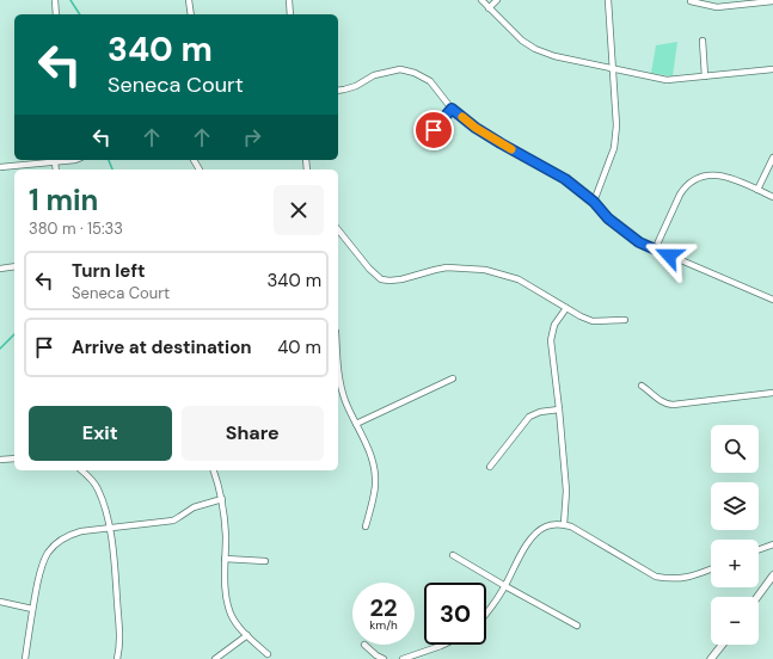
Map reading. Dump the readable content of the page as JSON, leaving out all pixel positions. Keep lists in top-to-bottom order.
{
  "page": {
    "turn": ["340 m", "Seneca Court"],
    "heading": ["1 min", "380 m · 15:33"],
    "list": [
      {
        "name": "Turn left",
        "note": "Seneca Court",
        "value": "340 m"
      },
      {
        "name": "Arrive at destination",
        "value": "40 m"
      }
    ],
    "buttons": ["Exit", "Share"],
    "map_buttons": ["+", "−"],
    "speed": "22 km/h",
    "limit": "30"
  }
}
